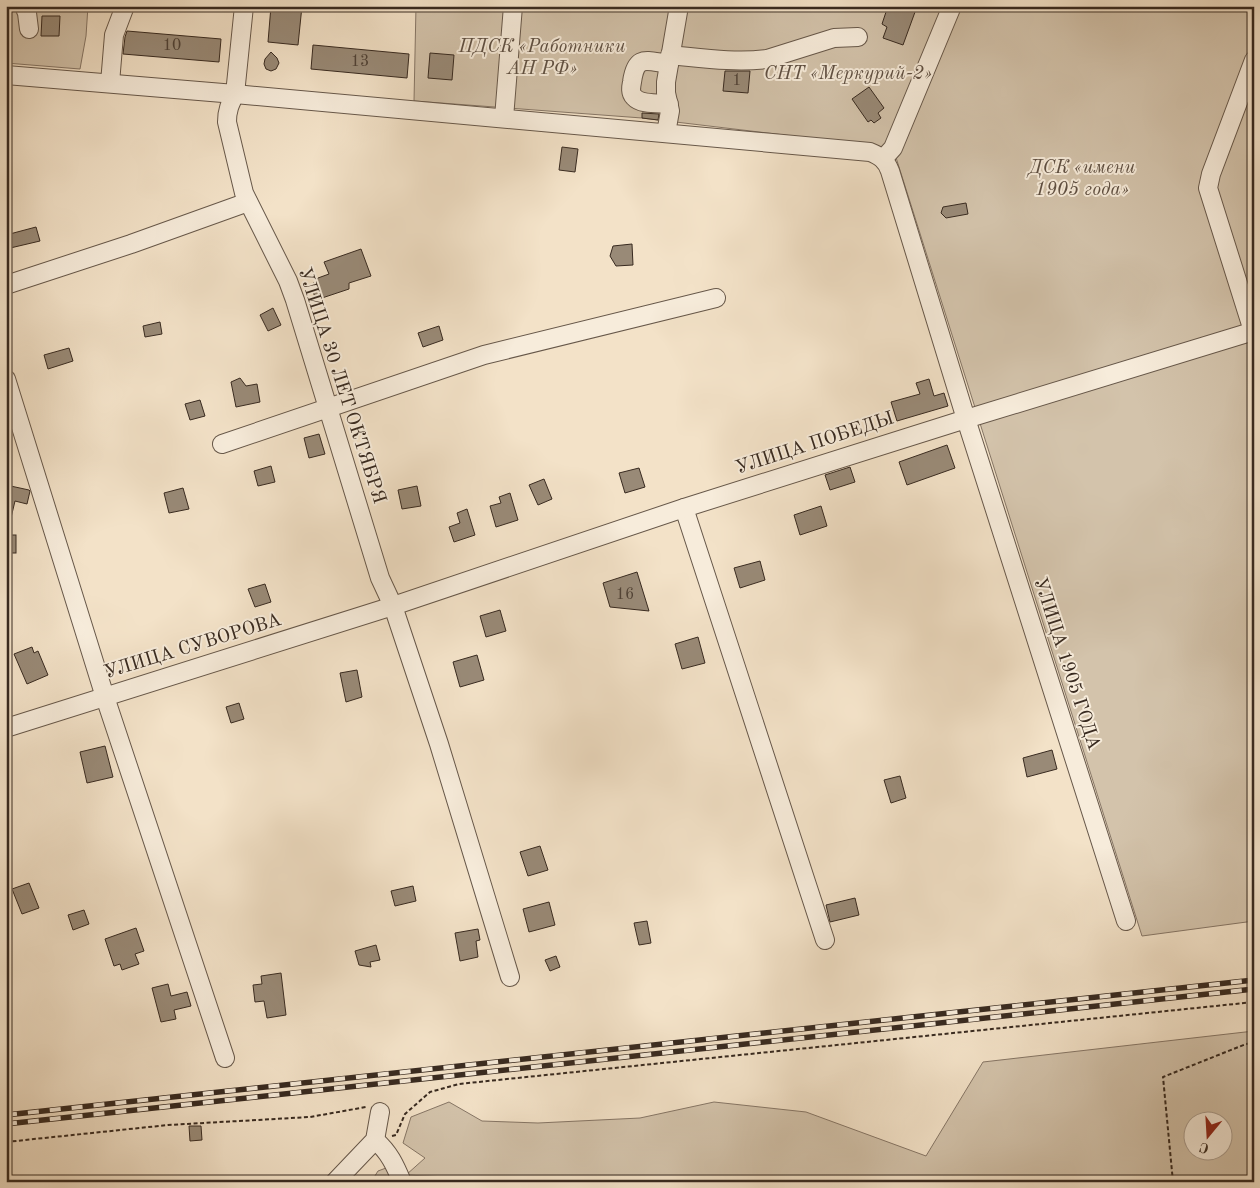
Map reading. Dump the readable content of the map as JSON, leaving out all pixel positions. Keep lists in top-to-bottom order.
{
  "streets": {
    "street": [
      "УЛИЦА 30 ЛЕТ ОКТЯБРЯ",
      "УЛИЦА ПОБЕДЫ",
      "УЛИЦА СУВОРОВА",
      "УЛИЦА 1905 ГОДА"
    ]
  },
  "crossings": [
    ["УЛИЦА 30 ЛЕТ ОКТЯБРЯ", "УЛИЦА ПОБЕДЫ"],
    ["УЛИЦА 30 ЛЕТ ОКТЯБРЯ", "УЛИЦА СУВОРОВА"],
    ["УЛИЦА ПОБЕДЫ", "УЛИЦА СУВОРОВА"],
    ["УЛИЦА ПОБЕДЫ", "УЛИЦА 1905 ГОДА"]
  ],
  "parks": ["ПДСК «Работники АН РФ»", "СНТ «Меркурий-2»", "ДСК «имени 1905 года»"],
  "house_numbers": [
    "10",
    "13",
    "1",
    "16"
  ],
  "north": "bottom"
}
